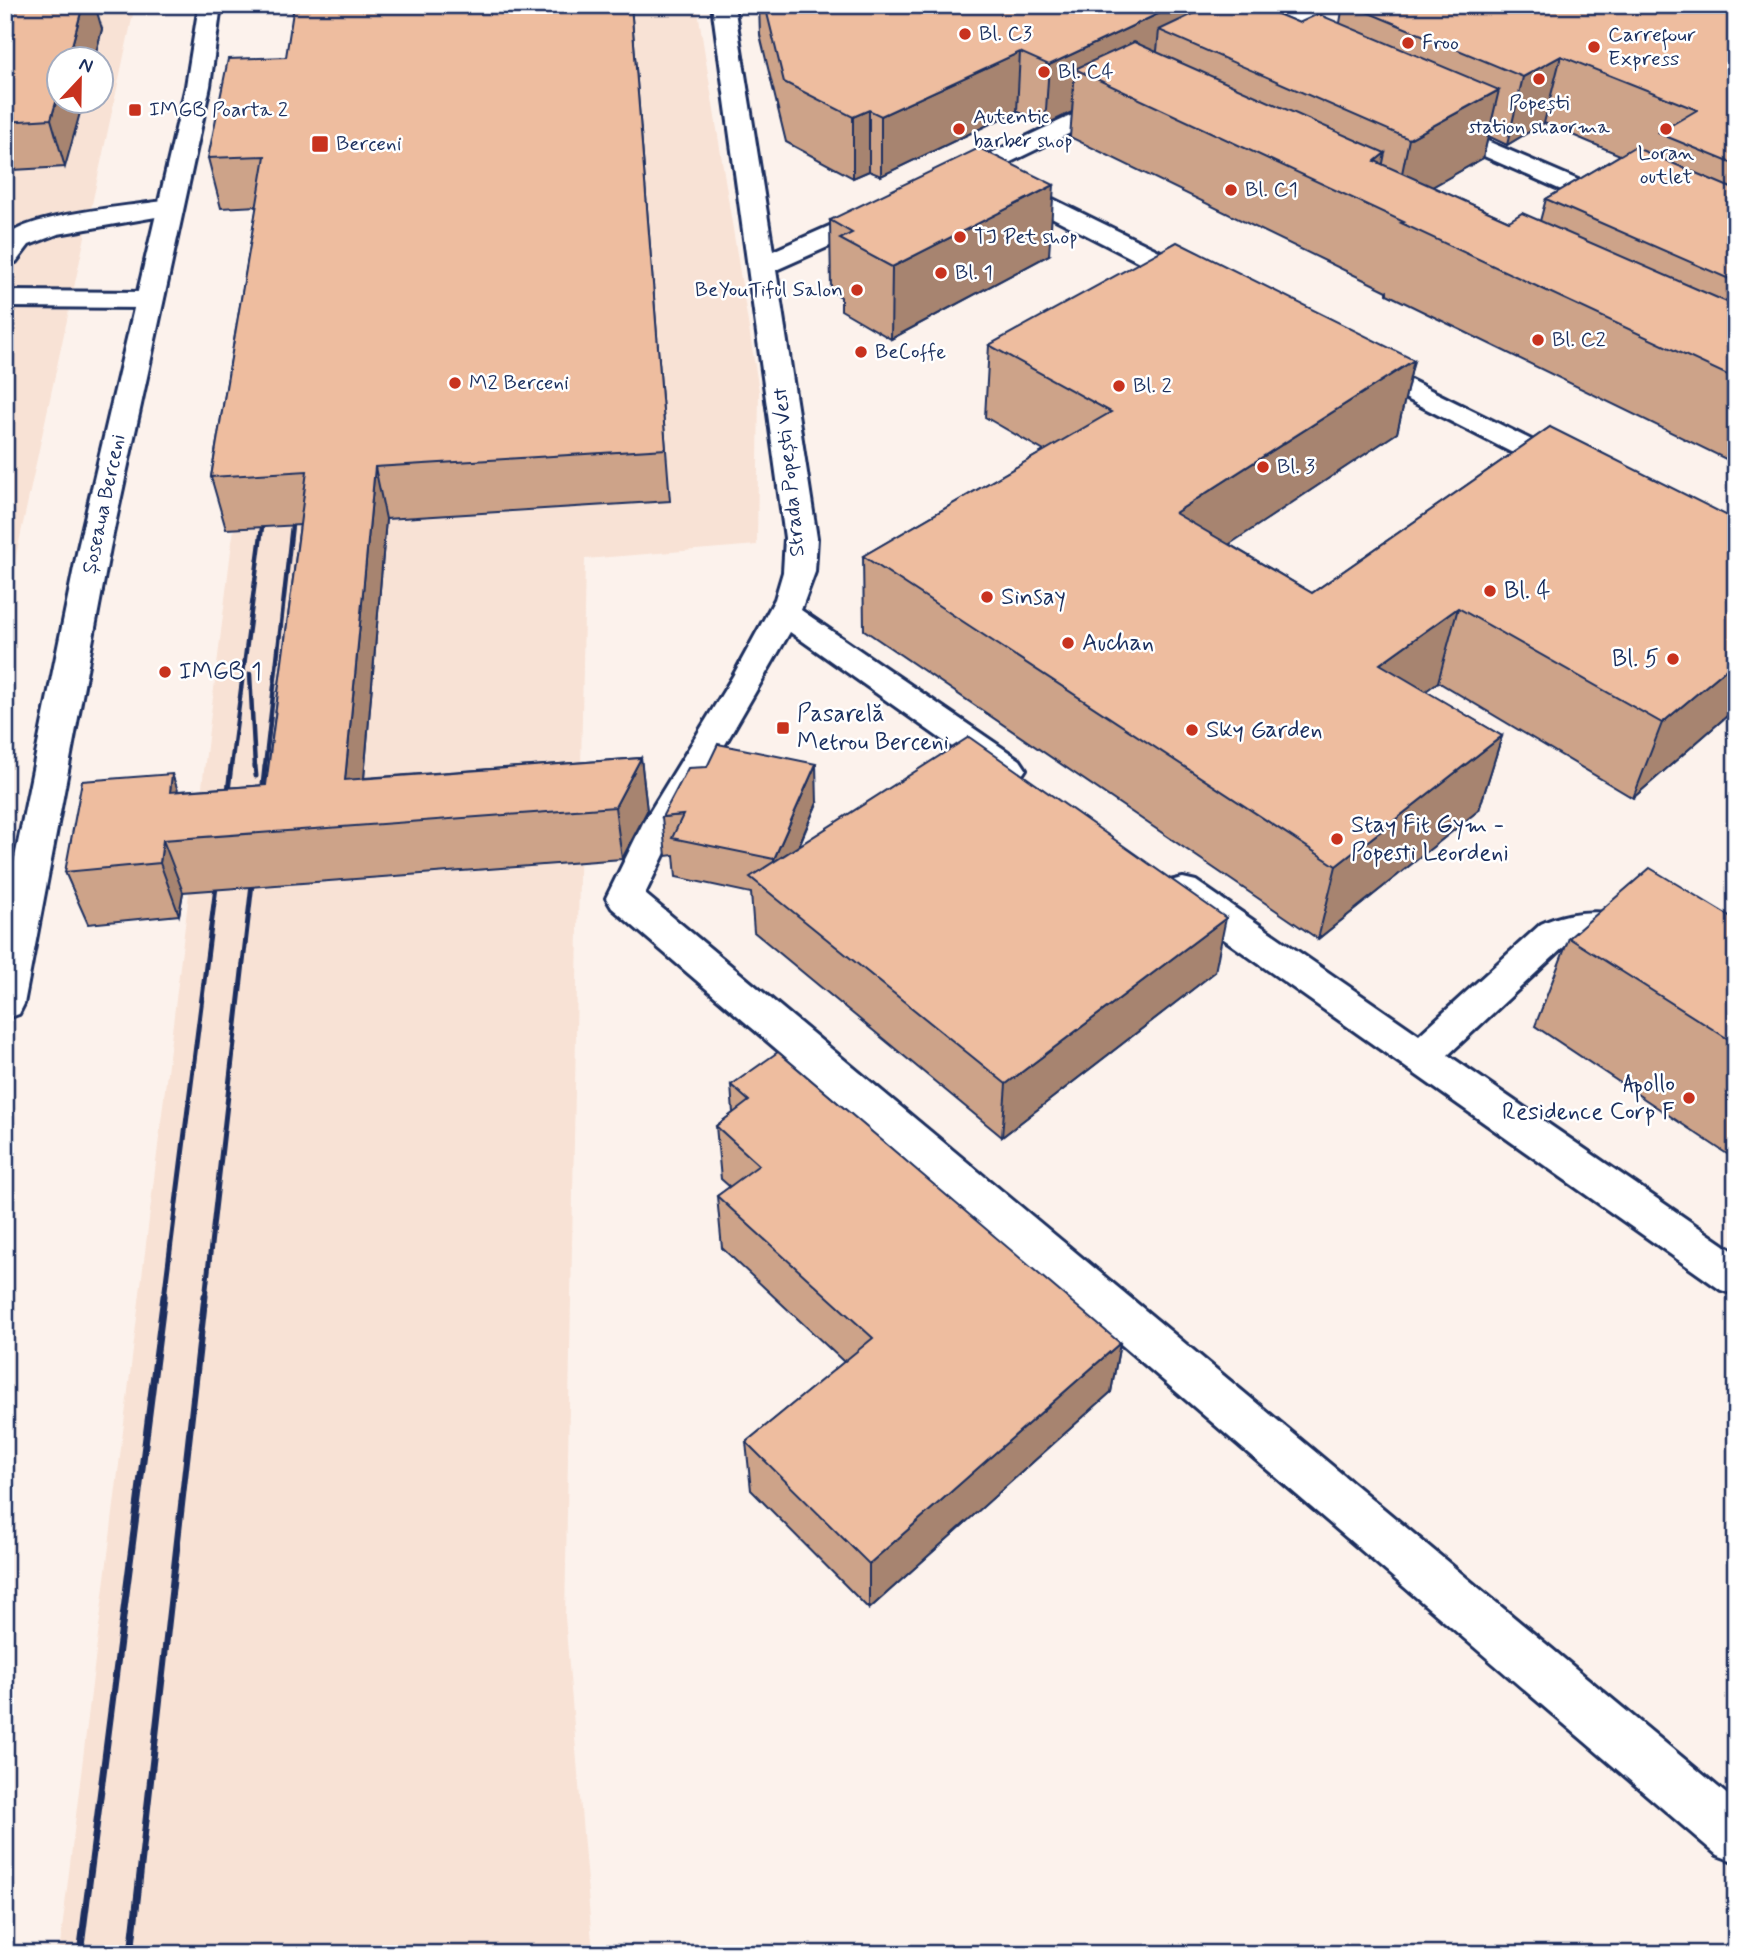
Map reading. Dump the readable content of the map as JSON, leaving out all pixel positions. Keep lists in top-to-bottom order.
{
  "streets": {
    "street": ["Strada Popești Vest", "Șoseaua Berceni"]
  },
  "places": {
    "other": [
      "Bl. C3",
      "Froo",
      "Carrefour Express",
      "Bl. C4",
      "Popești station shaorma",
      "Autentic barber shop",
      "Loran outlet",
      "Bl. C1",
      "TJ Pet shop",
      "Bl. 1",
      "BeYouTiful Salon",
      "Bl. C2",
      "BeCoffe",
      "M2 Berceni",
      "Bl. 2",
      "Bl. 3",
      "Bl. 4",
      "Sinsay",
      "Auchan",
      "Bl. 5",
      "IMGB 1",
      "Sky Garden",
      "Stay Fit Gym - Popesti Leordeni",
      "Apollo Residence Corp F"
    ],
    "transit": ["IMGB Poarta 2", "Berceni", "Pasarelă Metrou Berceni"]
  },
  "north": "top"
}
